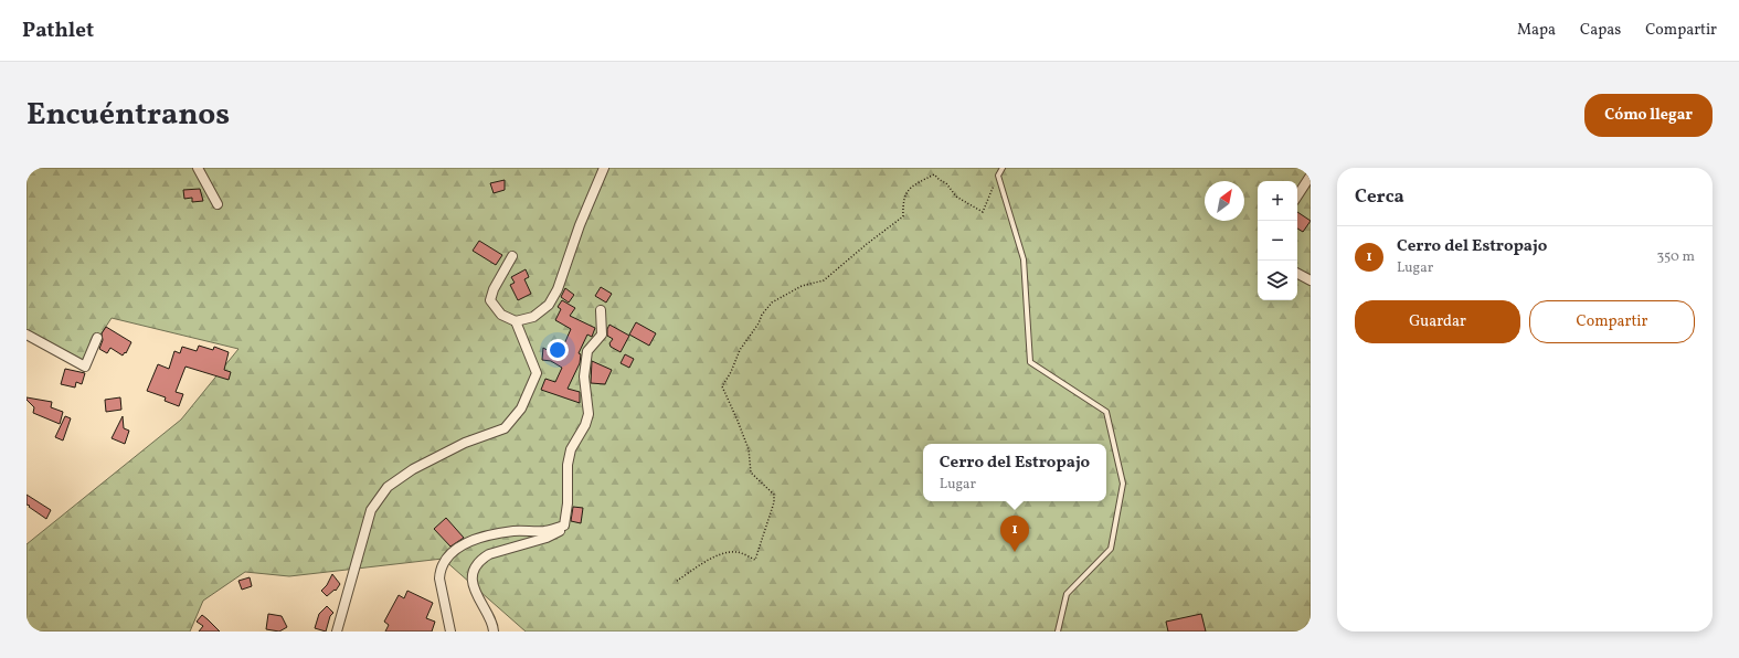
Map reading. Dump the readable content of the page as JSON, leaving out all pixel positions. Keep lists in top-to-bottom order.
{
  "north": "top right",
  "page": {
    "header": "Pathlet",
    "nav": ["Mapa", "Capas", "Compartir"],
    "title": "Encuéntranos",
    "buttons": [
      "Cómo llegar",
      ["Guardar", "Compartir"]
    ],
    "heading": "Cerca",
    "map_buttons": ["+", "−"],
    "list": [
      {
        "mark": "1",
        "name": "Cerro del Estropajo",
        "note": "Lugar",
        "value": "350 m"
      }
    ],
    "popup": ["Cerro del Estropajo", "Lugar"],
    "pins": "1"
  }
}
